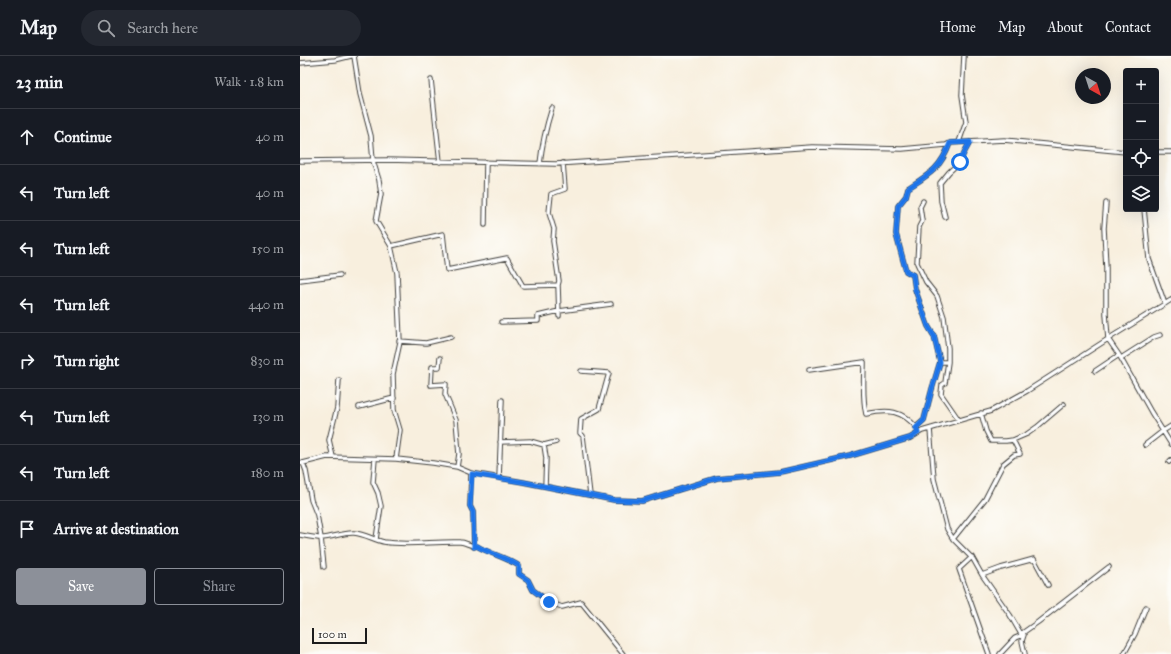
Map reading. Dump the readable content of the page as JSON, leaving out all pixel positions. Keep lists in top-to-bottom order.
{
  "scale_bar": "100 m",
  "north": "bottom right",
  "page": {
    "header": "Map",
    "search": "Search here",
    "nav": [
      "Home",
      "Map",
      "About",
      "Contact"
    ],
    "heading": ["23 min", "Walk · 1.8 km"],
    "map_buttons": ["+", "−"],
    "list": [
      ["Continue", "40 m"],
      ["Turn left", "40 m"],
      ["Turn left", "150 m"],
      ["Turn left", "440 m"],
      ["Turn right", "830 m"],
      ["Turn left", "130 m"],
      ["Turn left", "180 m"],
      "Arrive at destination"
    ],
    "buttons": ["Save", "Share"],
    "scale": "100 m"
  }
}
